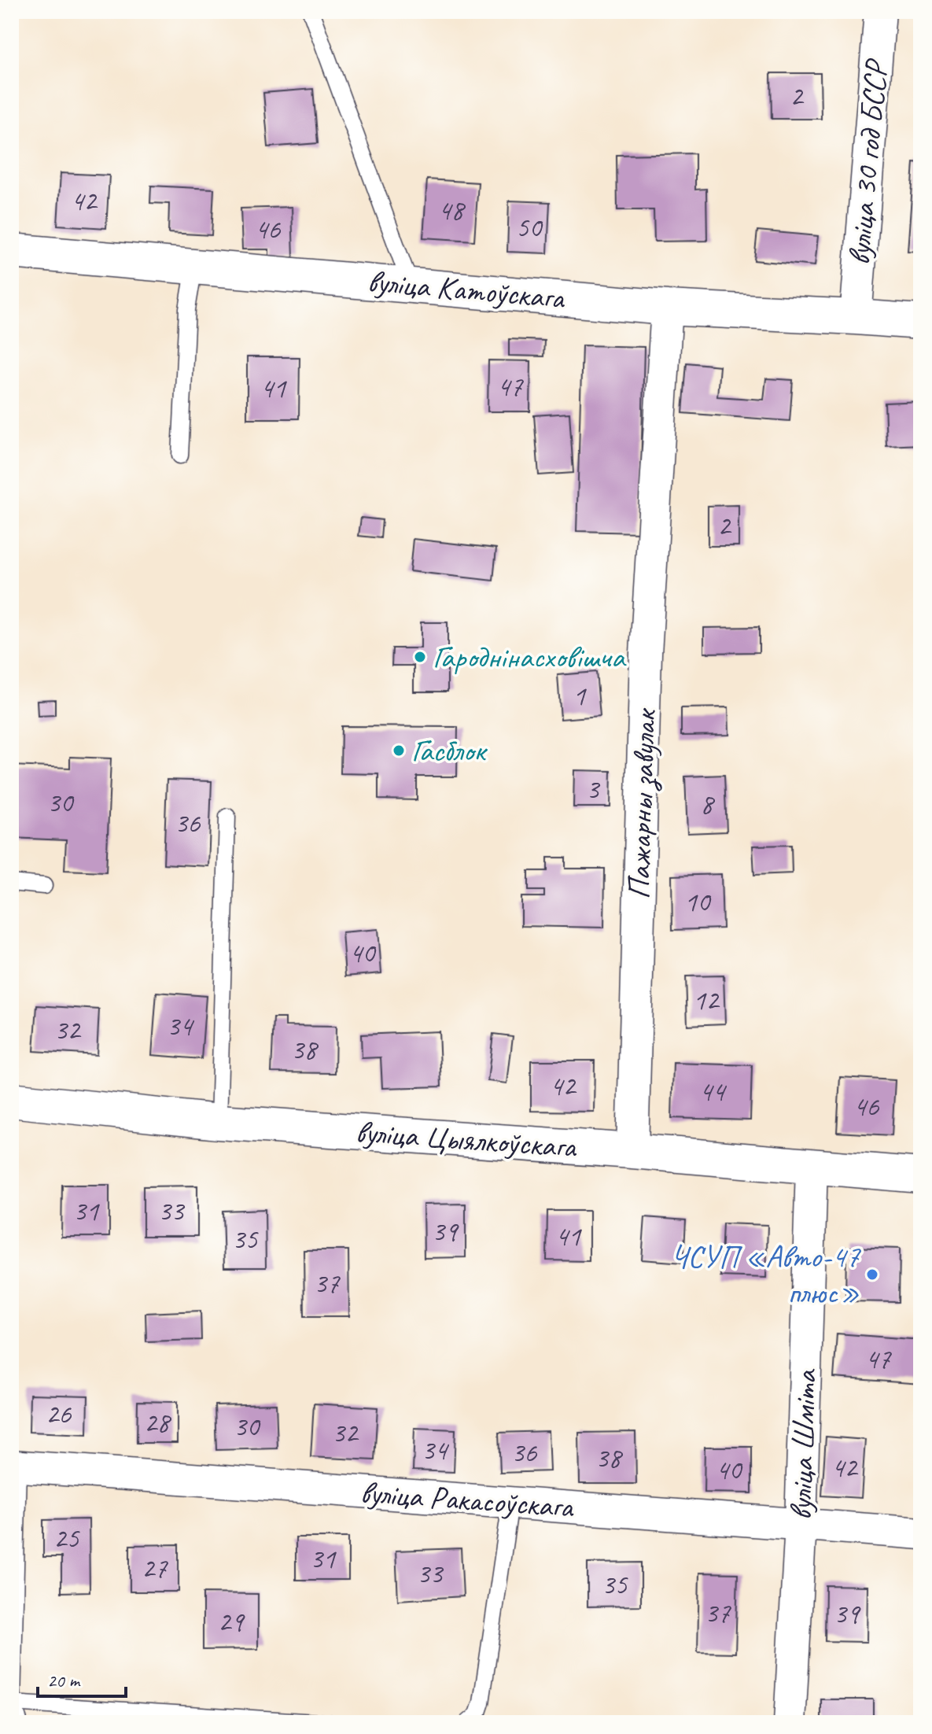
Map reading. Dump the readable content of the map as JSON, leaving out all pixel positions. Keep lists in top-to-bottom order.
{
  "streets": {
    "street": [
      "вуліца 30 год БССР",
      "вуліца Катоўскага",
      "Пажарны завулак",
      "вуліца Цыялкоўскага",
      "вуліца Шміта",
      "вуліца Ракасоўскага"
    ]
  },
  "crossings": [
    ["вуліца 30 год БССР", "вуліца Катоўскага"],
    ["вуліца Катоўскага", "Пажарны завулак"],
    ["Пажарны завулак", "вуліца Цыялкоўскага"],
    ["вуліца Цыялкоўскага", "вуліца Шміта"],
    ["вуліца Шміта", "вуліца Ракасоўскага"]
  ],
  "places": ["Гароднінасховішча", "Гасблок", "ЧСУП «Авто-47 плюс»"],
  "house_numbers": [
    "2",
    "42",
    "48",
    "50",
    "46",
    "47",
    "41",
    "2",
    "1",
    "3",
    "30",
    "8",
    "36",
    "10",
    "40",
    "12",
    "34",
    "32",
    "38",
    "42",
    "44",
    "46",
    "31",
    "33",
    "39",
    "41",
    "35",
    "37",
    "47",
    "26",
    "28",
    "30",
    "32",
    "34",
    "36",
    "38",
    "42",
    "40",
    "25",
    "31",
    "27",
    "33",
    "35",
    "37",
    "39",
    "29"
  ],
  "scale_bar": "20 m"
}
